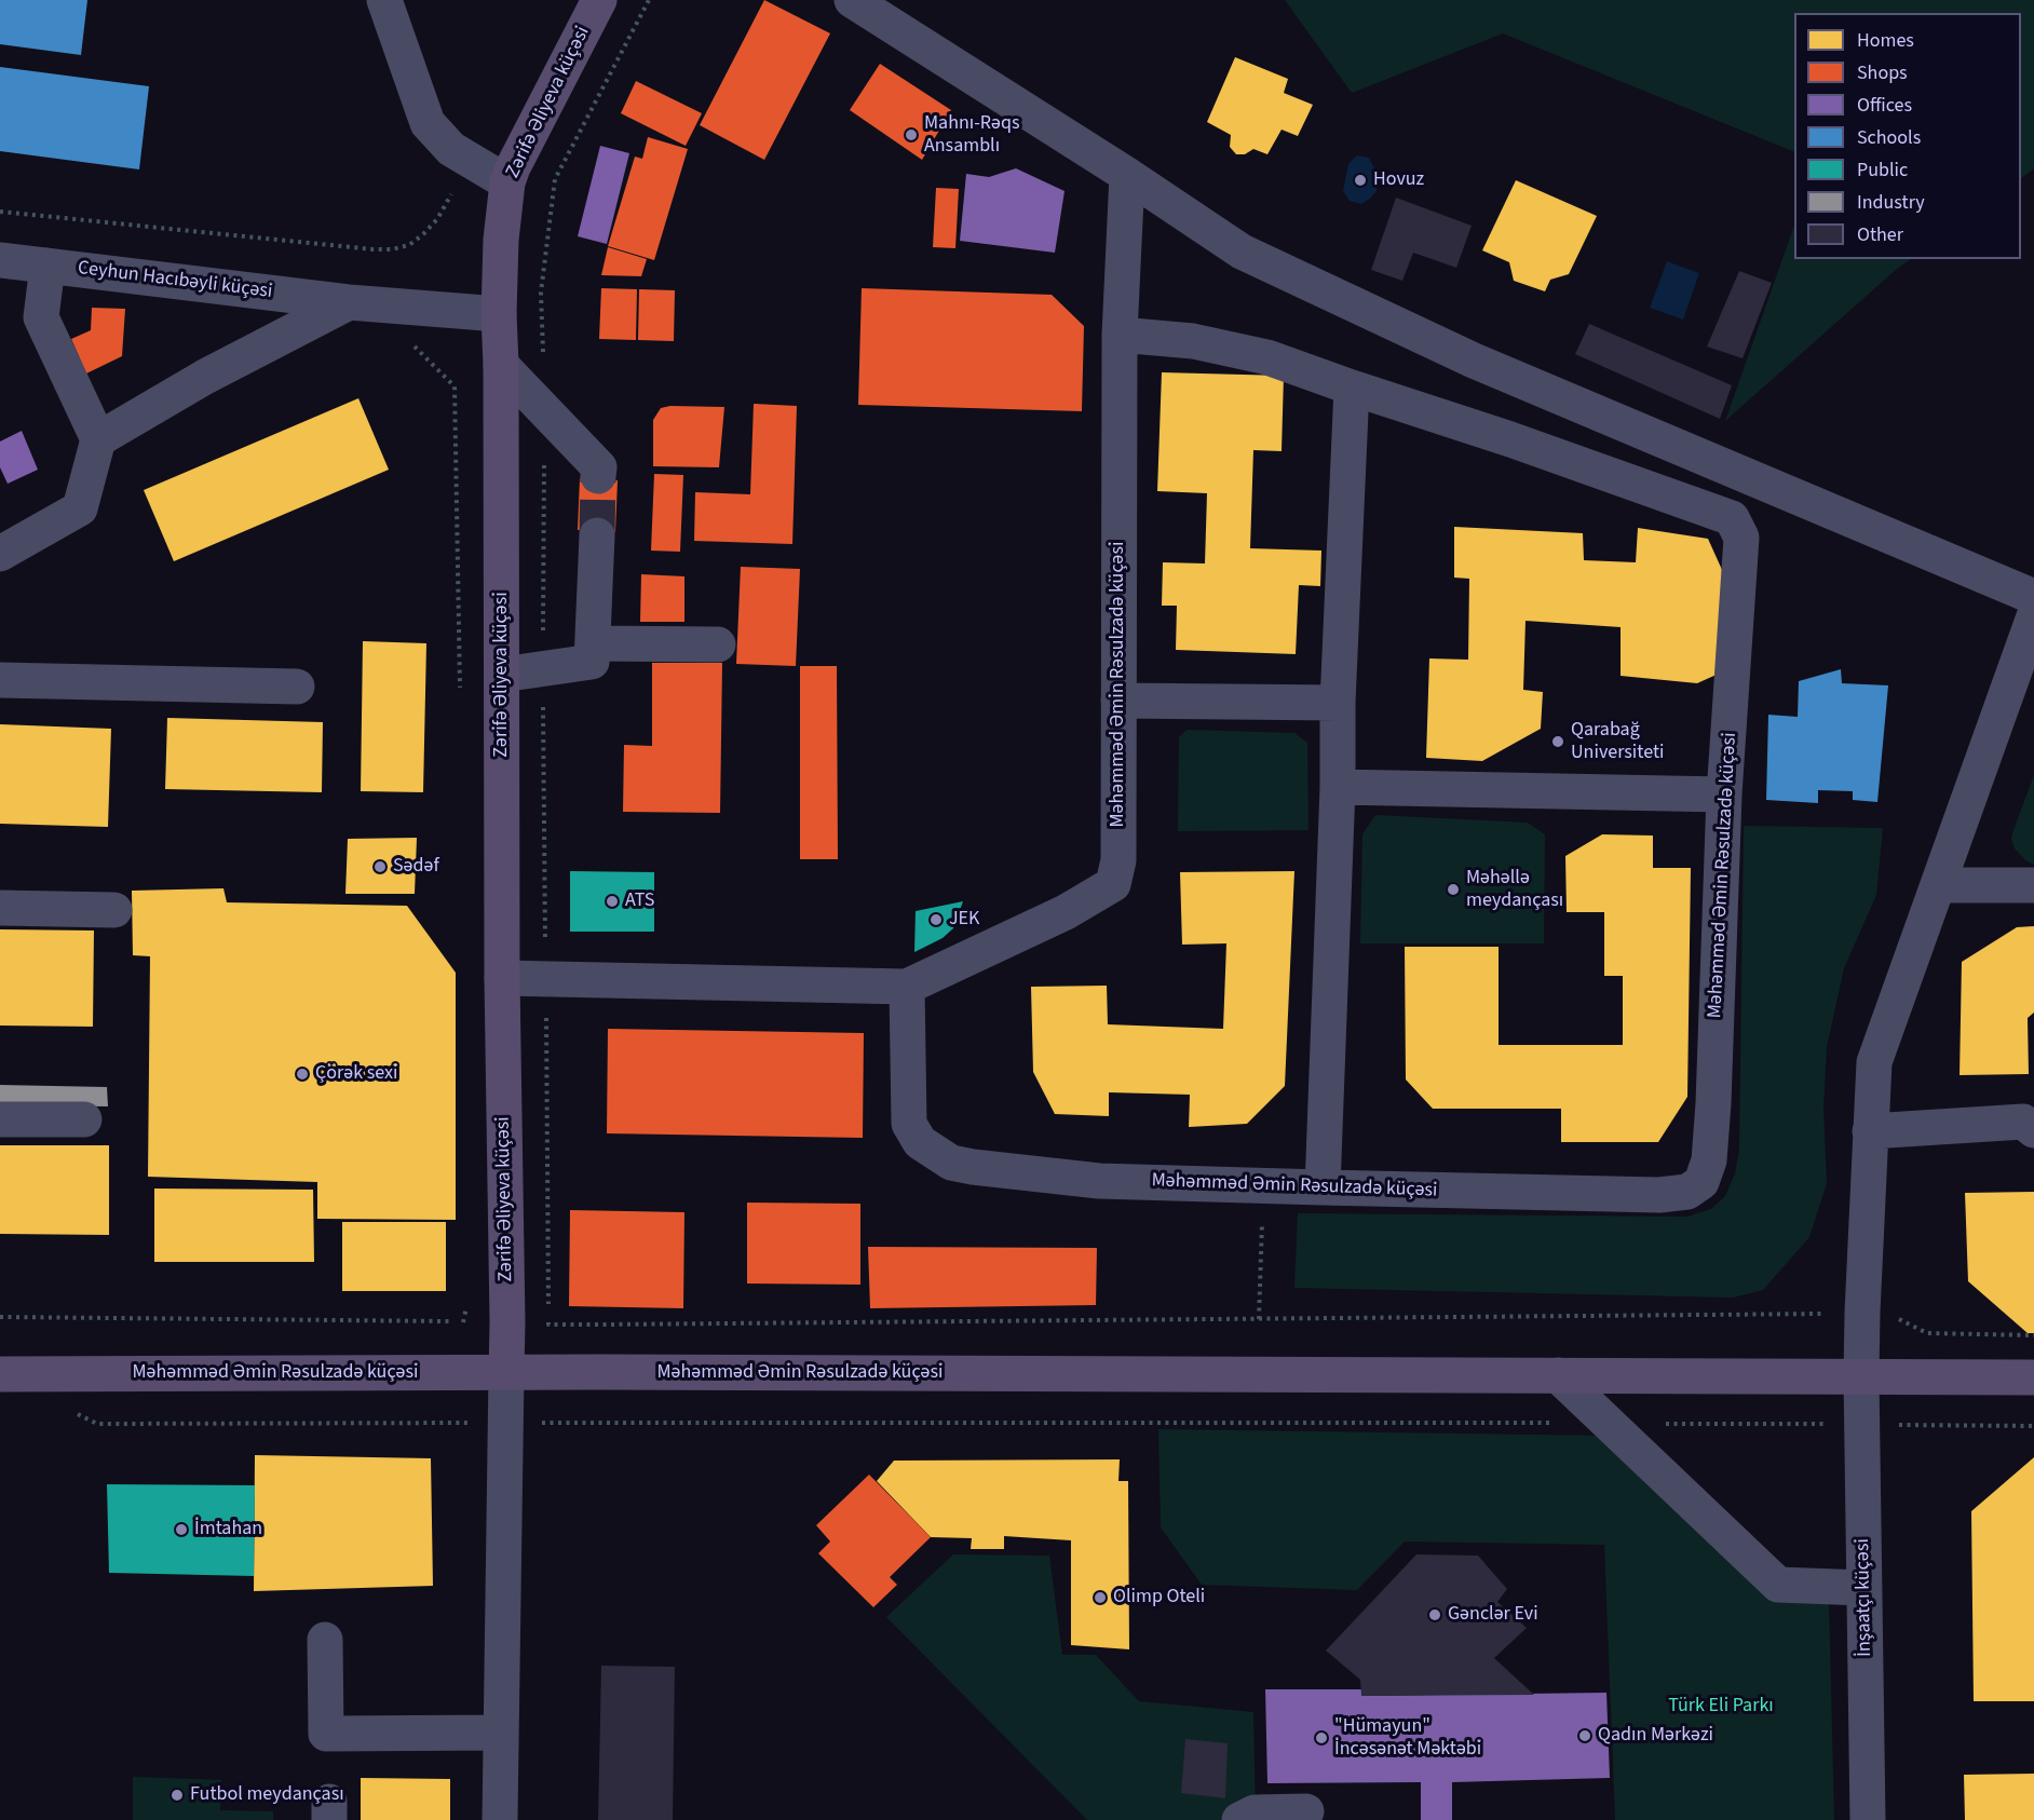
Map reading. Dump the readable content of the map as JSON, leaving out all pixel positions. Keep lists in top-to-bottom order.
{
  "streets": {
    "main road": ["Zərifə Əliyeva küçəsi", "Məhəmməd Əmin Rəsulzadə küçəsi"],
    "street": ["Ceyhun Hacıbəyli küçəsi", "İnşaatçı küçəsi"]
  },
  "crossings": [
    ["Zərifə Əliyeva küçəsi", "Ceyhun Hacıbəyli küçəsi"],
    ["Zərifə Əliyeva küçəsi", "Məhəmməd Əmin Rəsulzadə küçəsi"],
    ["Məhəmməd Əmin Rəsulzadə küçəsi", "İnşaatçı küçəsi"]
  ],
  "parks": ["Türk Eli Parkı"],
  "places": [
    "Mahnı-Rəqs Ansamblı",
    "Hovuz",
    "Qarabağ Universiteti",
    "Sədəf",
    "Məhəllə meydançası",
    "ATS",
    "JEK",
    "Çörək sexi",
    "İmtahan",
    "Olimp Oteli",
    "Gənclər Evi",
    "Qadın Mərkəzi",
    "\"Hümayun\" İncəsənət Məktəbi",
    "Futbol meydançası"
  ],
  "legend": [
    "Homes",
    "Shops",
    "Offices",
    "Schools",
    "Public",
    "Industry",
    "Other"
  ]
}
